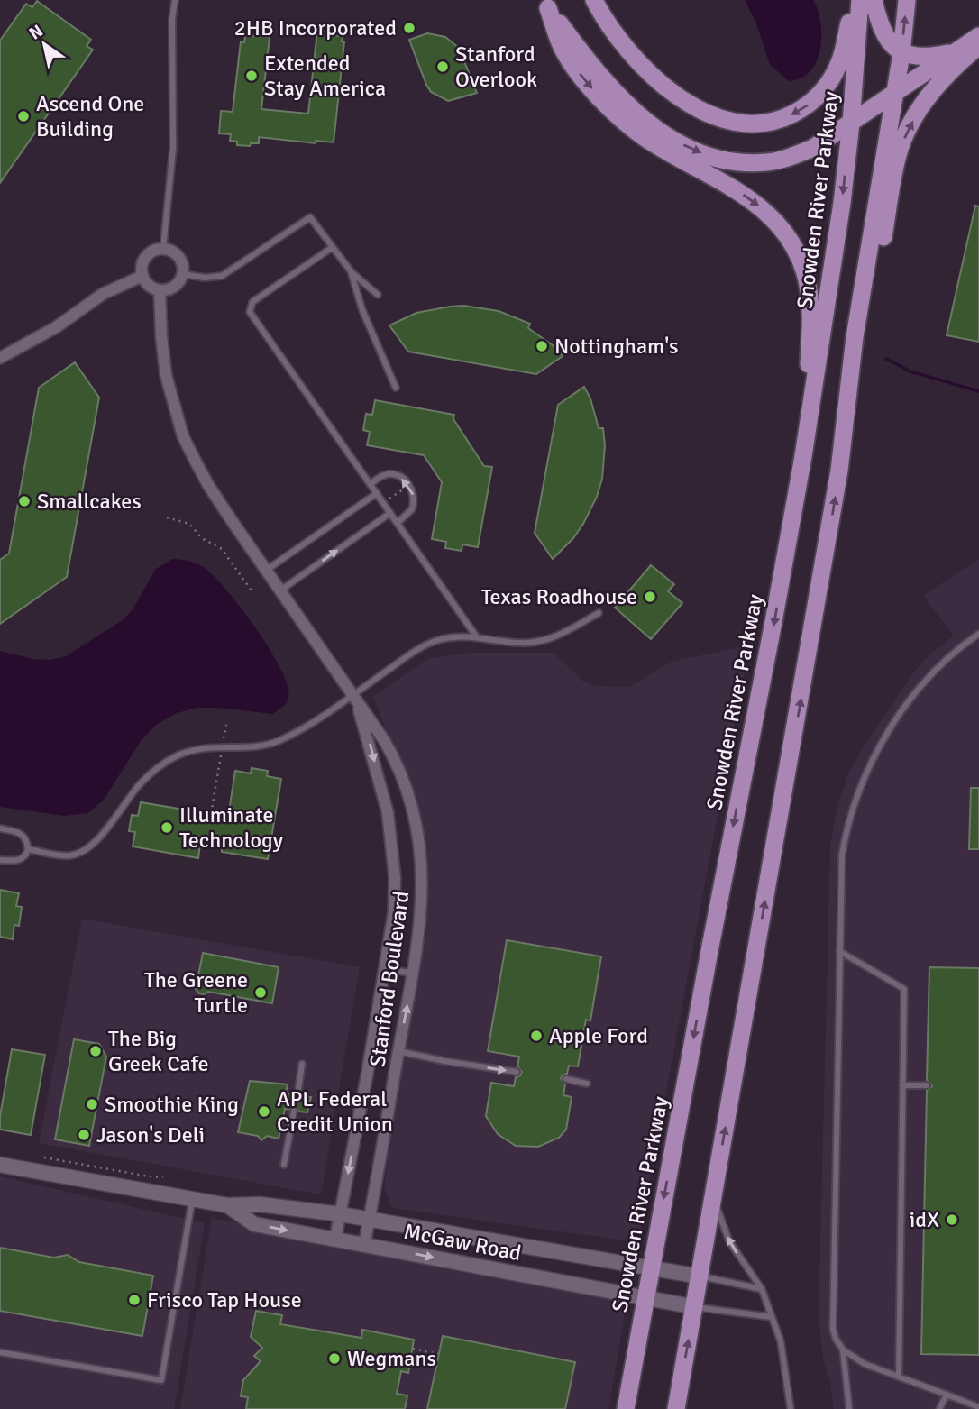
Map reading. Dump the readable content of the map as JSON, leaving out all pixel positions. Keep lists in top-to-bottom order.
{
  "streets": {
    "main road": ["Snowden River Parkway"],
    "street": ["Stanford Boulevard", "McGaw Road"]
  },
  "crossings": [
    ["Snowden River Parkway", "McGaw Road"],
    ["Stanford Boulevard", "McGaw Road"]
  ],
  "places": [
    "2HB Incorporated",
    "Stanford Overlook",
    "Extended Stay America",
    "Ascend One Building",
    "Nottingham's",
    "Smallcakes",
    "Texas Roadhouse",
    "Illuminate Technology",
    "The Greene Turtle",
    "Apple Ford",
    "The Big Greek Cafe",
    "Smoothie King",
    "APL Federal Credit Union",
    "Jason's Deli",
    "idX",
    "Frisco Tap House",
    "Wegmans"
  ],
  "north": "top left"
}
